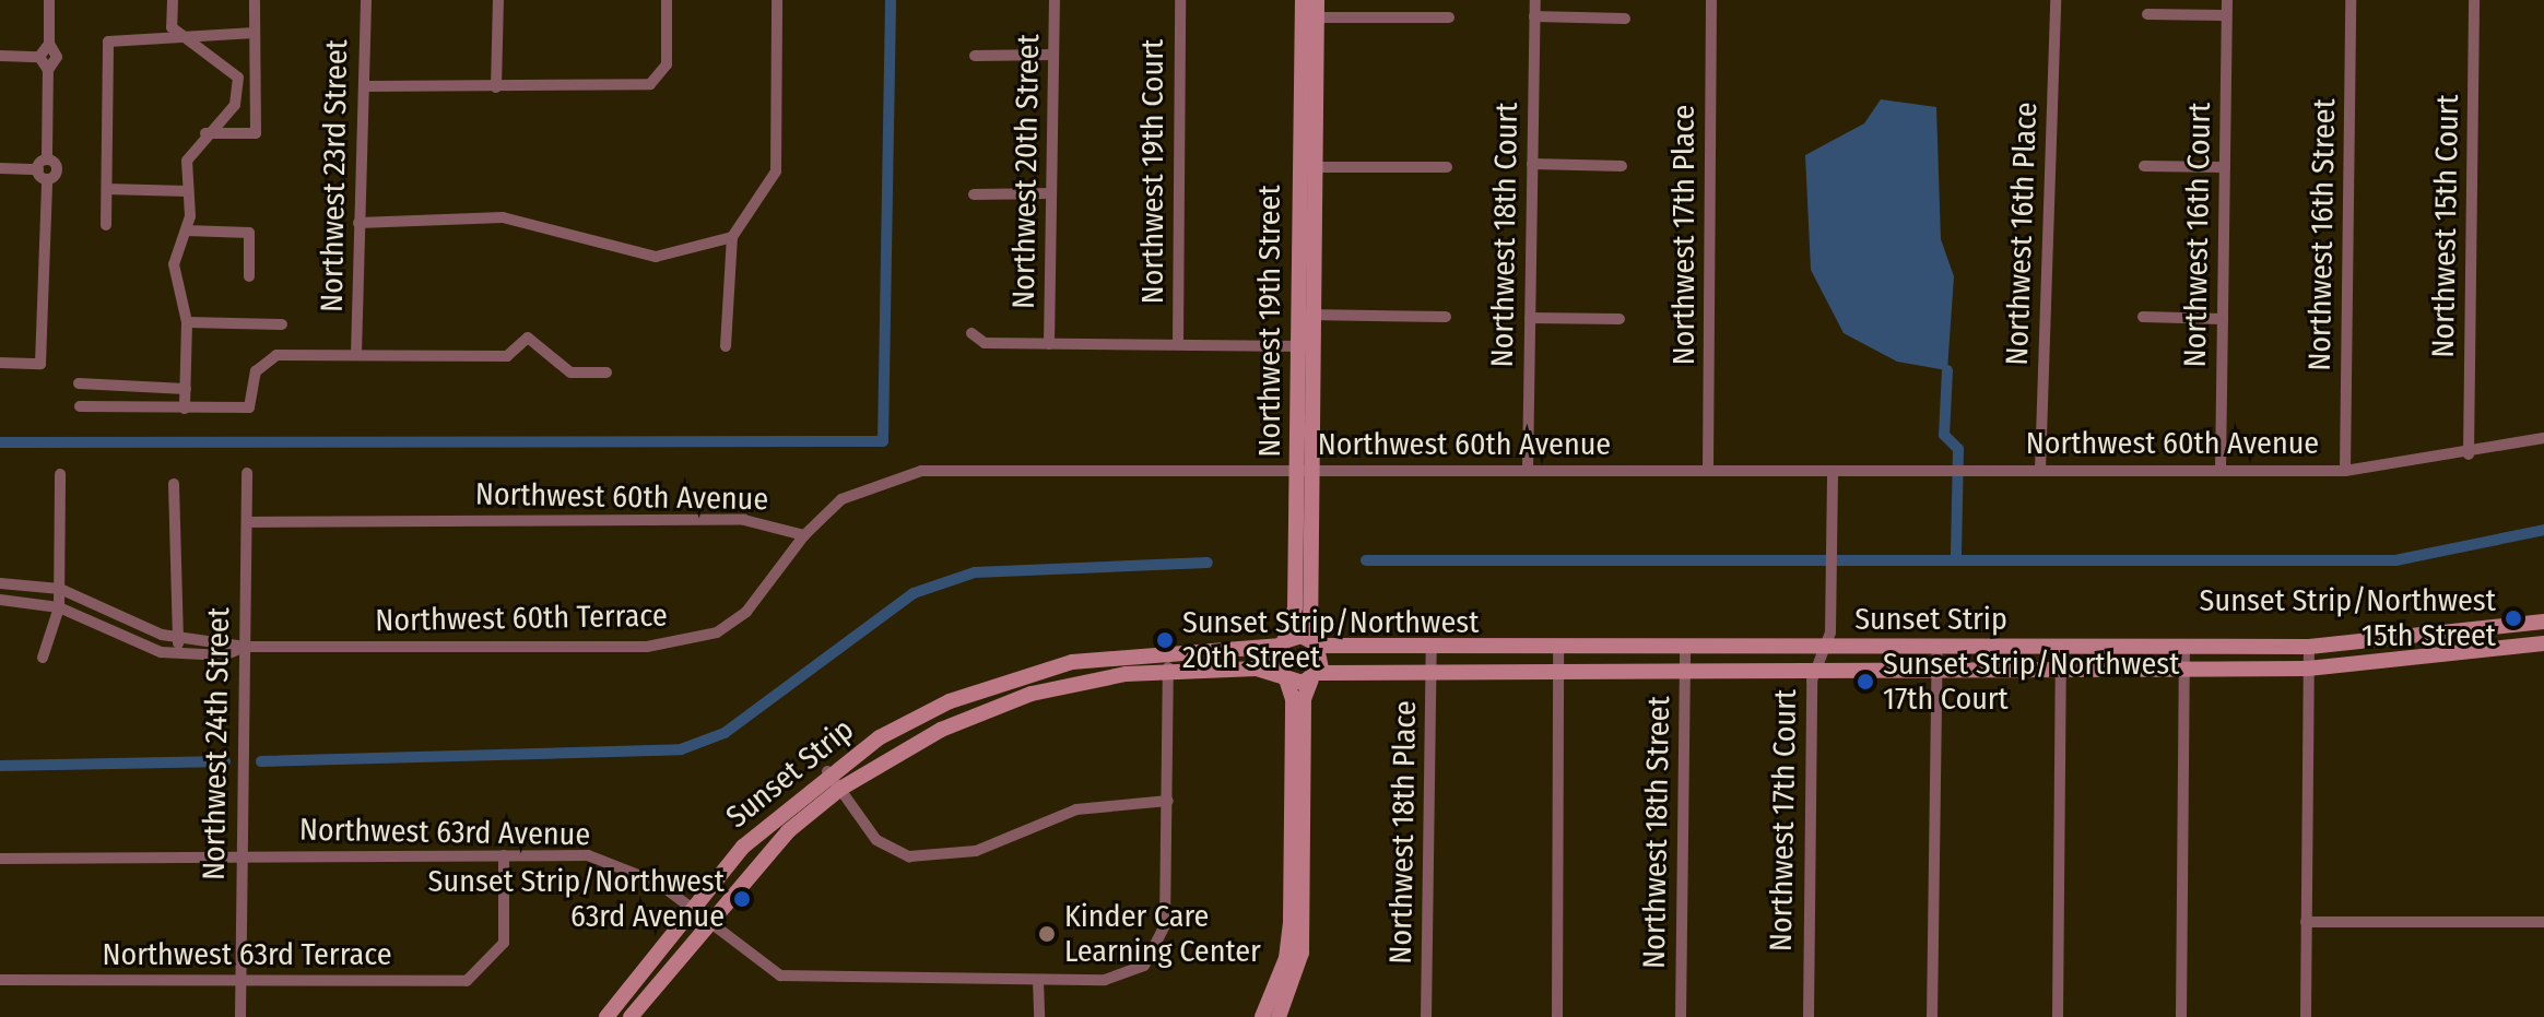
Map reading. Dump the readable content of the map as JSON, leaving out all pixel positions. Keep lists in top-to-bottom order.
{
  "streets": {
    "street": [
      "Northwest 20th Street",
      "Northwest 19th Court",
      "Northwest 23rd Street",
      "Northwest 15th Court",
      "Northwest 16th Place",
      "Northwest 18th Court",
      "Northwest 17th Place",
      "Northwest 16th Court",
      "Northwest 16th Street",
      "Northwest 19th Street",
      "Northwest 60th Avenue",
      "Northwest 60th Terrace",
      "Sunset Strip",
      "Northwest 24th Street",
      "Northwest 17th Court",
      "Northwest 63rd Avenue",
      "Northwest 18th Place",
      "Northwest 18th Street",
      "Northwest 63rd Terrace"
    ]
  },
  "crossings": [
    ["Northwest 15th Court", "Northwest 60th Avenue"],
    ["Northwest 16th Place", "Northwest 60th Avenue"],
    ["Northwest 18th Court", "Northwest 60th Avenue"],
    ["Northwest 17th Place", "Northwest 60th Avenue"],
    ["Northwest 16th Court", "Northwest 60th Avenue"],
    ["Northwest 16th Street", "Northwest 60th Avenue"],
    ["Northwest 19th Street", "Northwest 60th Avenue"],
    ["Northwest 19th Street", "Sunset Strip"],
    ["Northwest 60th Avenue", "Northwest 60th Terrace"],
    ["Northwest 60th Avenue", "Northwest 24th Street"],
    ["Northwest 60th Avenue", "Northwest 17th Court"],
    ["Northwest 60th Terrace", "Northwest 24th Street"],
    ["Sunset Strip", "Northwest 17th Court"],
    ["Sunset Strip", "Northwest 63rd Avenue"],
    ["Sunset Strip", "Northwest 18th Place"],
    ["Sunset Strip", "Northwest 18th Street"],
    ["Northwest 24th Street", "Northwest 63rd Avenue"],
    ["Northwest 24th Street", "Northwest 63rd Terrace"],
    ["Northwest 63rd Avenue", "Northwest 63rd Terrace"]
  ],
  "places": [
    "Sunset Strip/Northwest 15th Street",
    "Sunset Strip/Northwest 20th Street",
    "Sunset Strip/Northwest 17th Court",
    "Sunset Strip/Northwest 63rd Avenue",
    "Kinder Care Learning Center"
  ]
}
